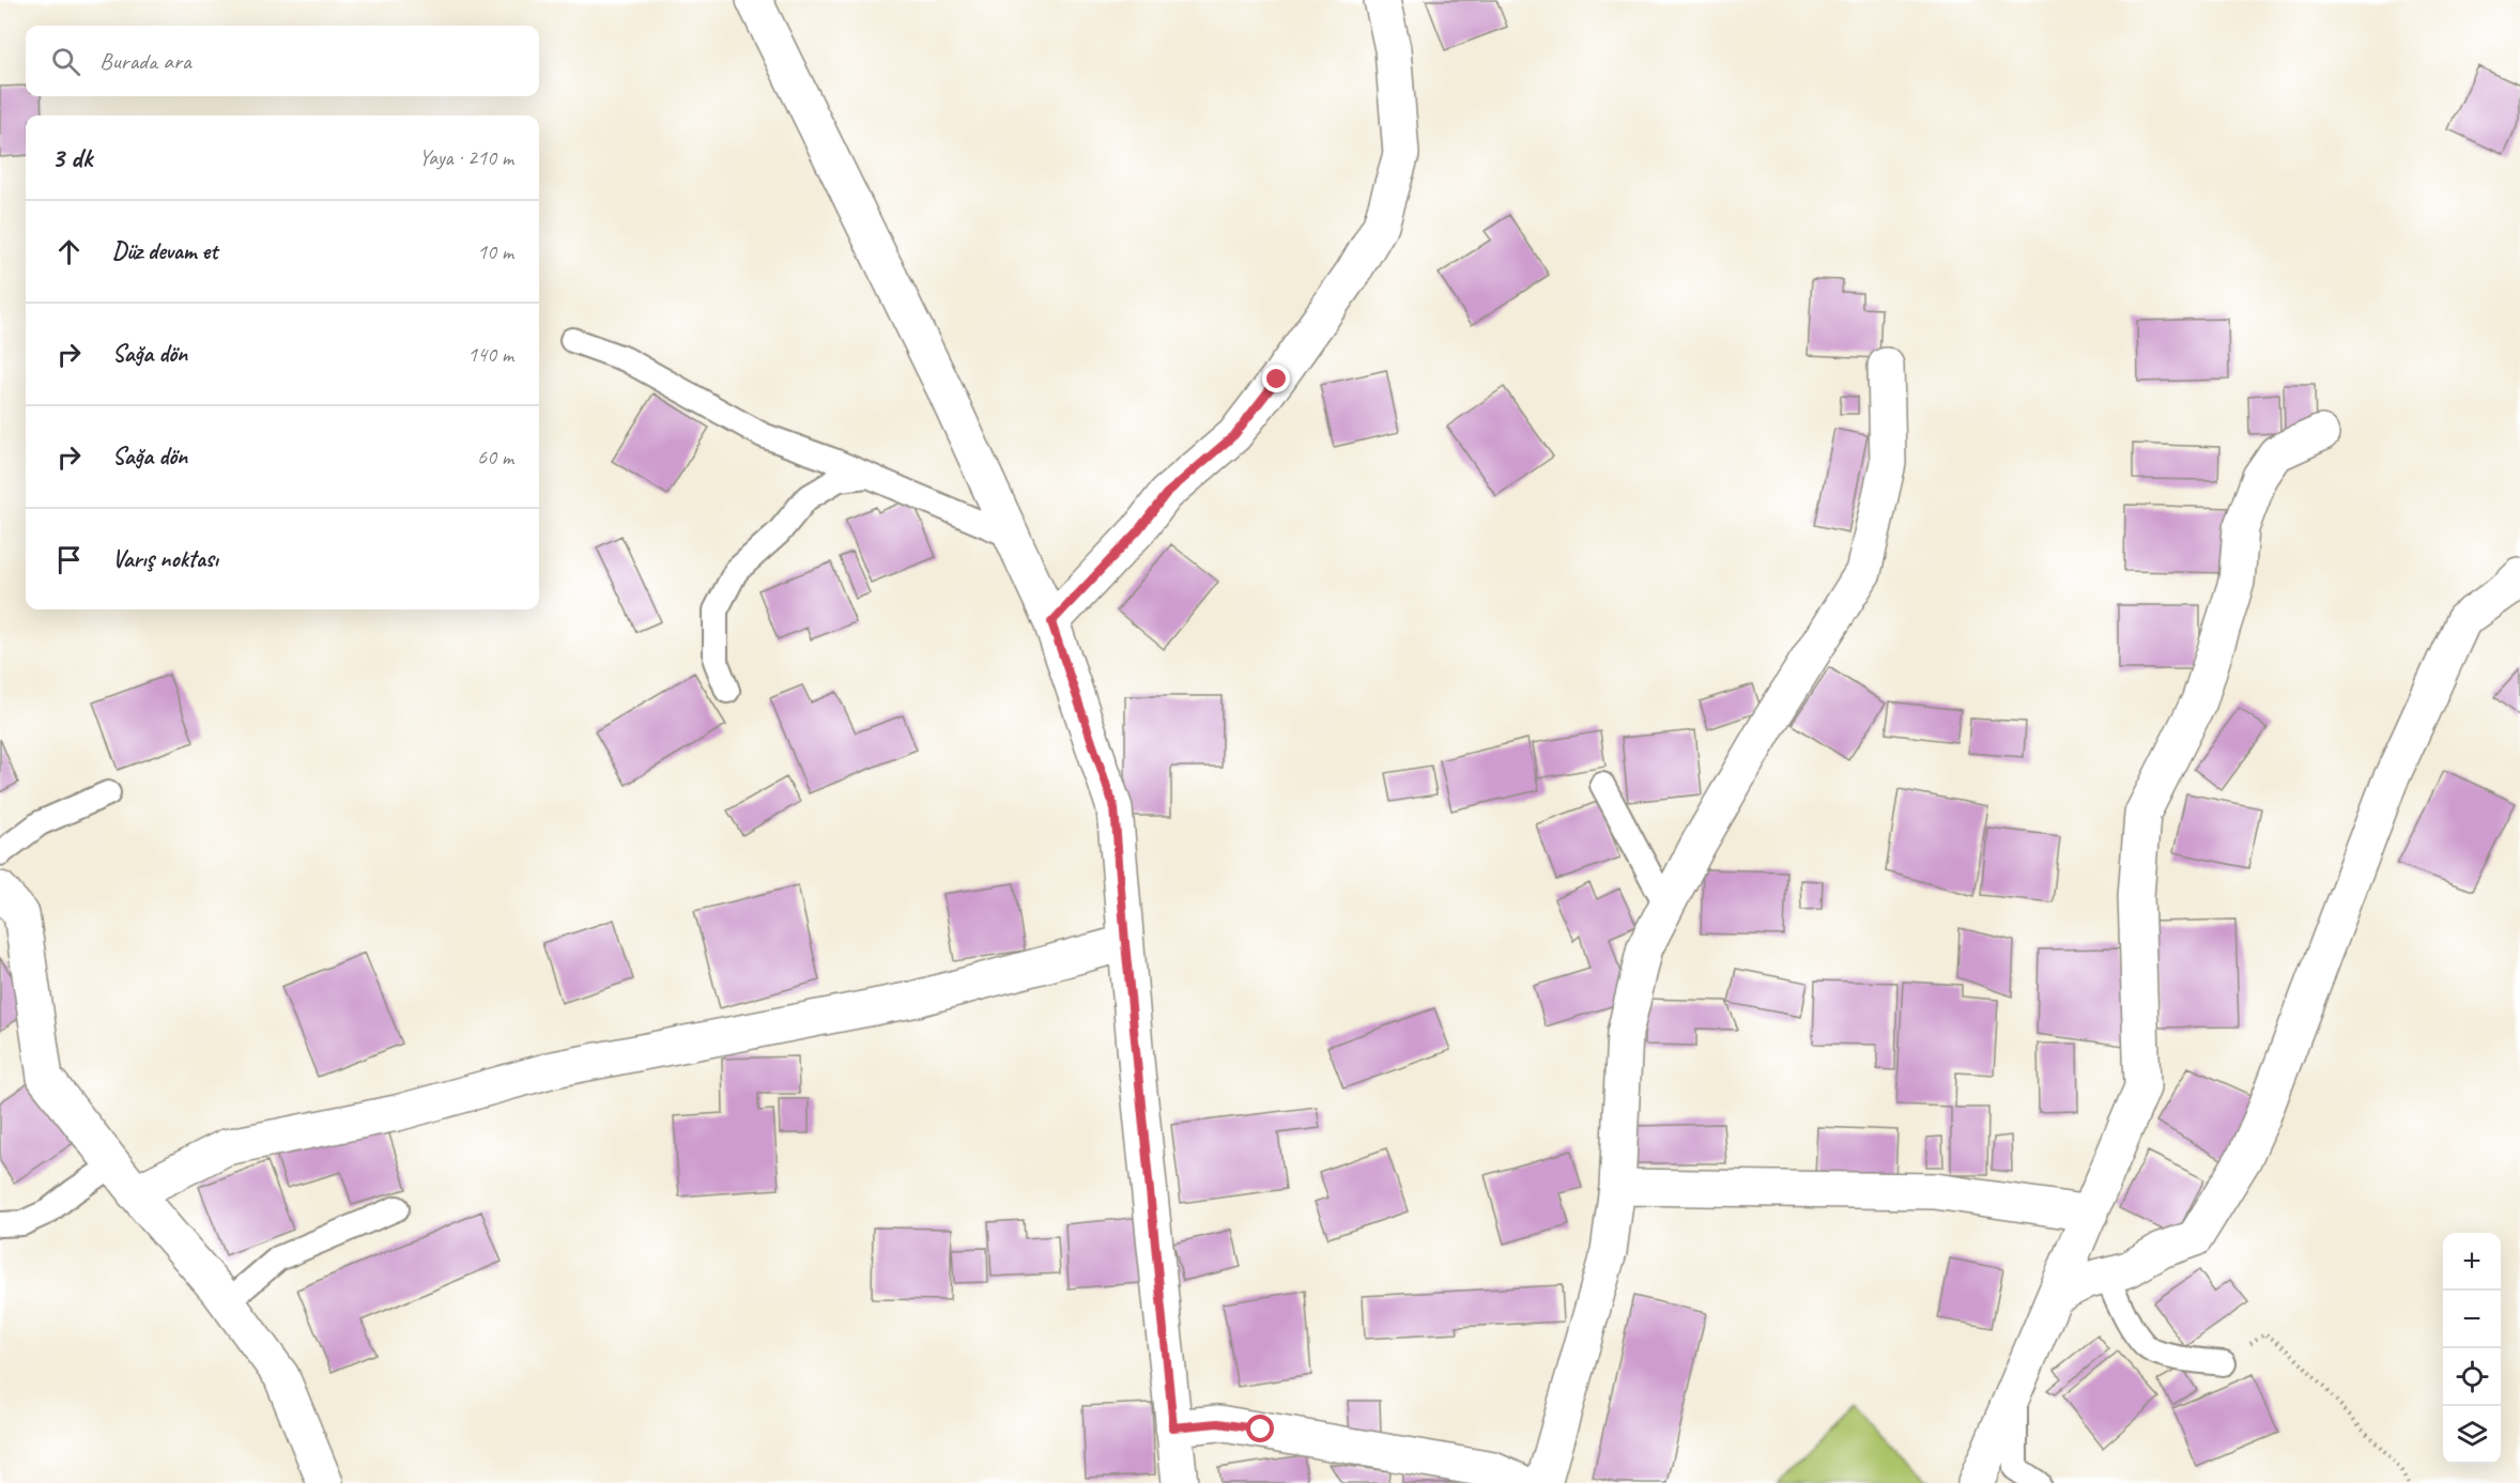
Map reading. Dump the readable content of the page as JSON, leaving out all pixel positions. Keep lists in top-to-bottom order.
{
  "page": {
    "search": "Burada ara",
    "heading": ["3 dk", "Yaya · 210 m"],
    "list": [
      ["Düz devam et", "10 m"],
      ["Sağa dön", "140 m"],
      ["Sağa dön", "60 m"],
      "Varış noktası"
    ],
    "map_buttons": ["+", "−"]
  }
}
